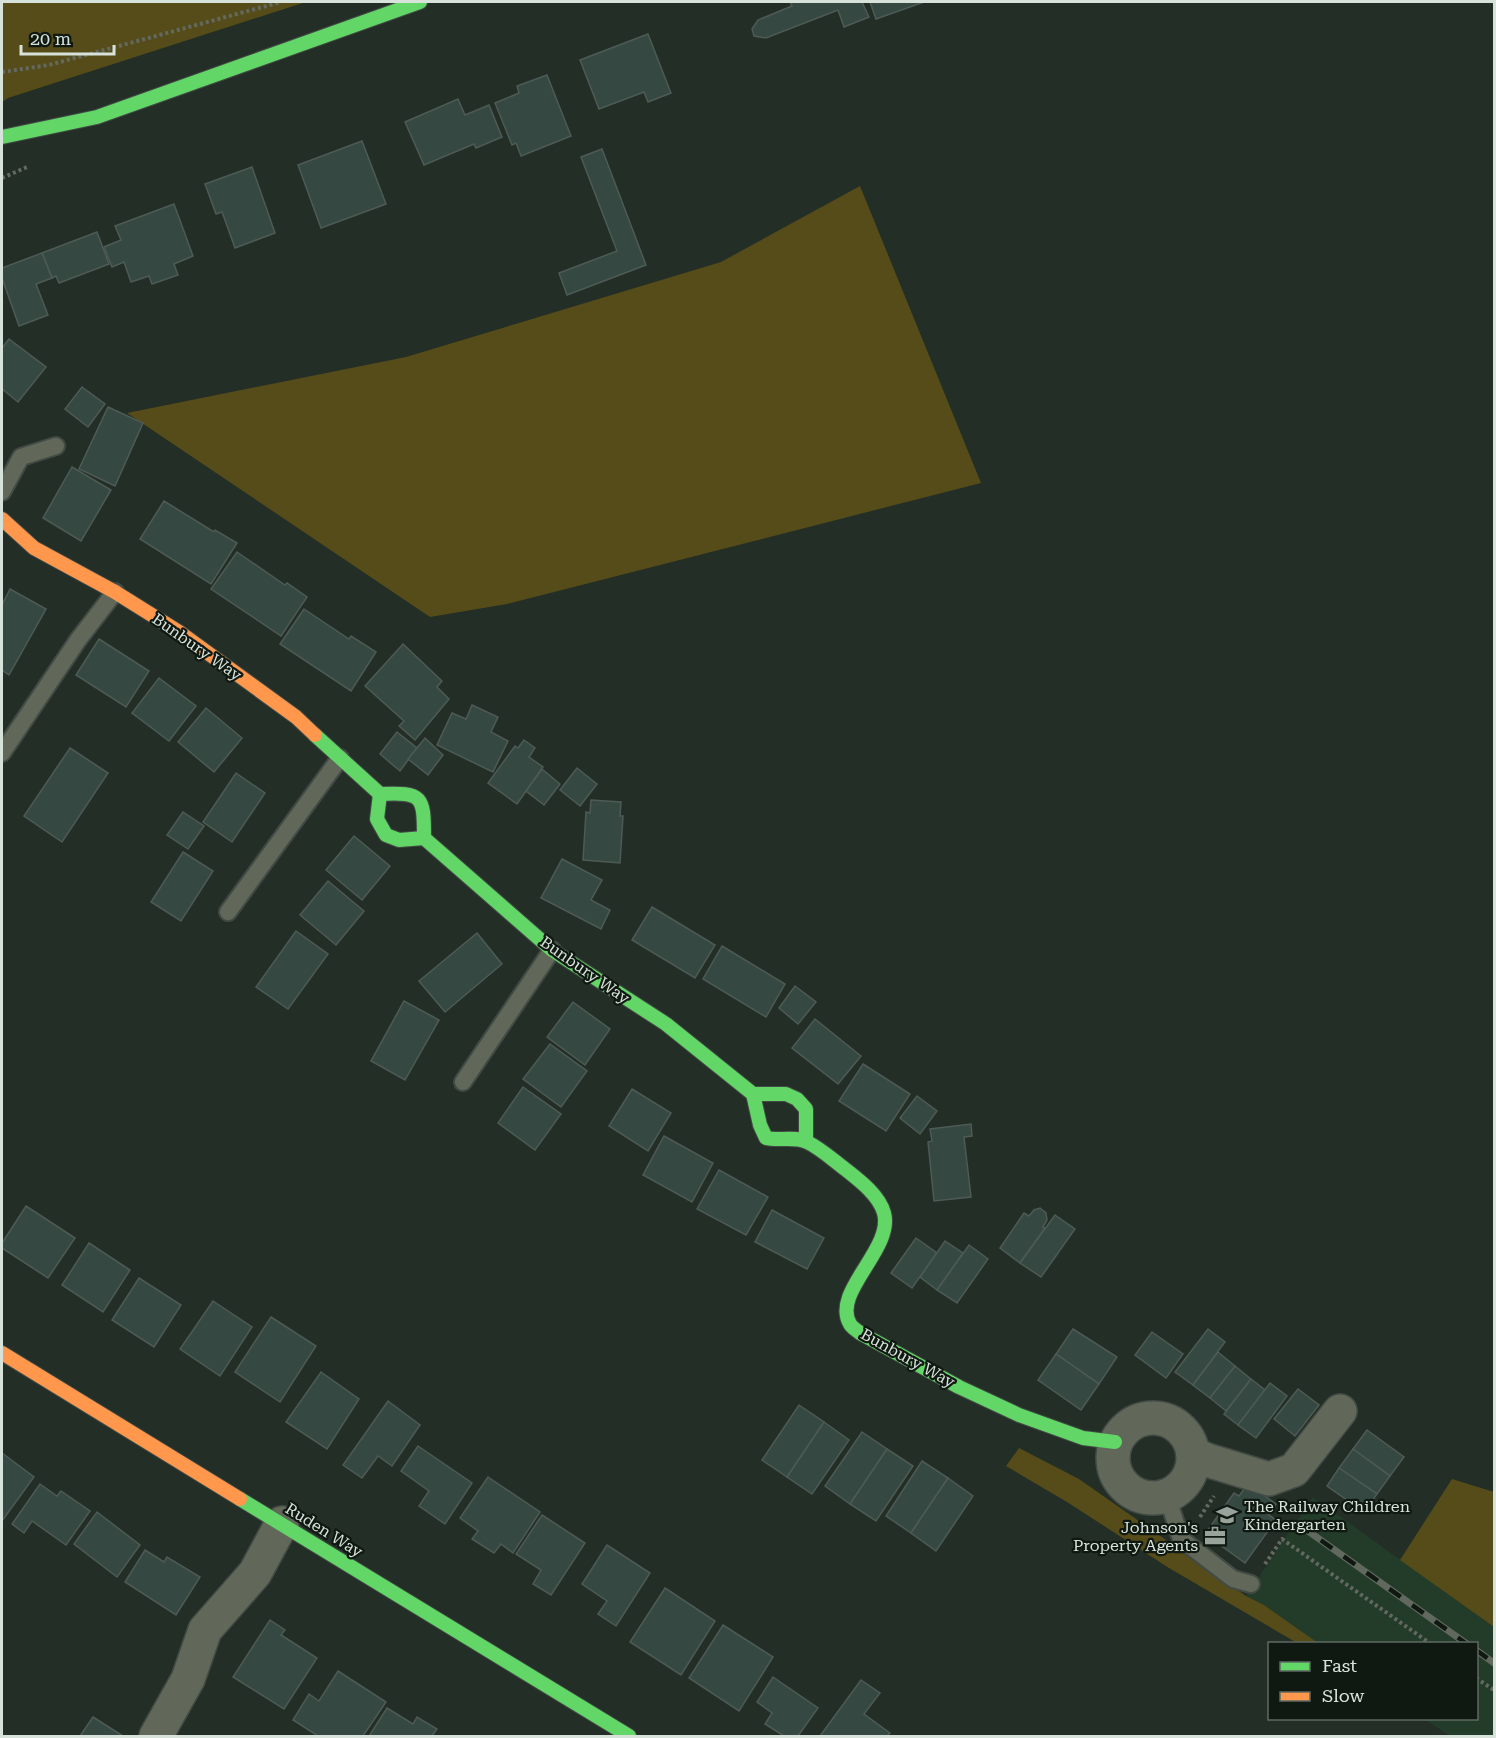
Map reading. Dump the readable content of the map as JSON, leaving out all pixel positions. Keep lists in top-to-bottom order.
{
  "streets": {
    "street": ["Bunbury Way", "Ruden Way"]
  },
  "places": {
    "school or university": ["The Railway Children Kindergarten"],
    "office": ["Johnson's Property Agents"]
  },
  "legend": ["Fast", "Slow"],
  "scale_bar": "20 m"
}
